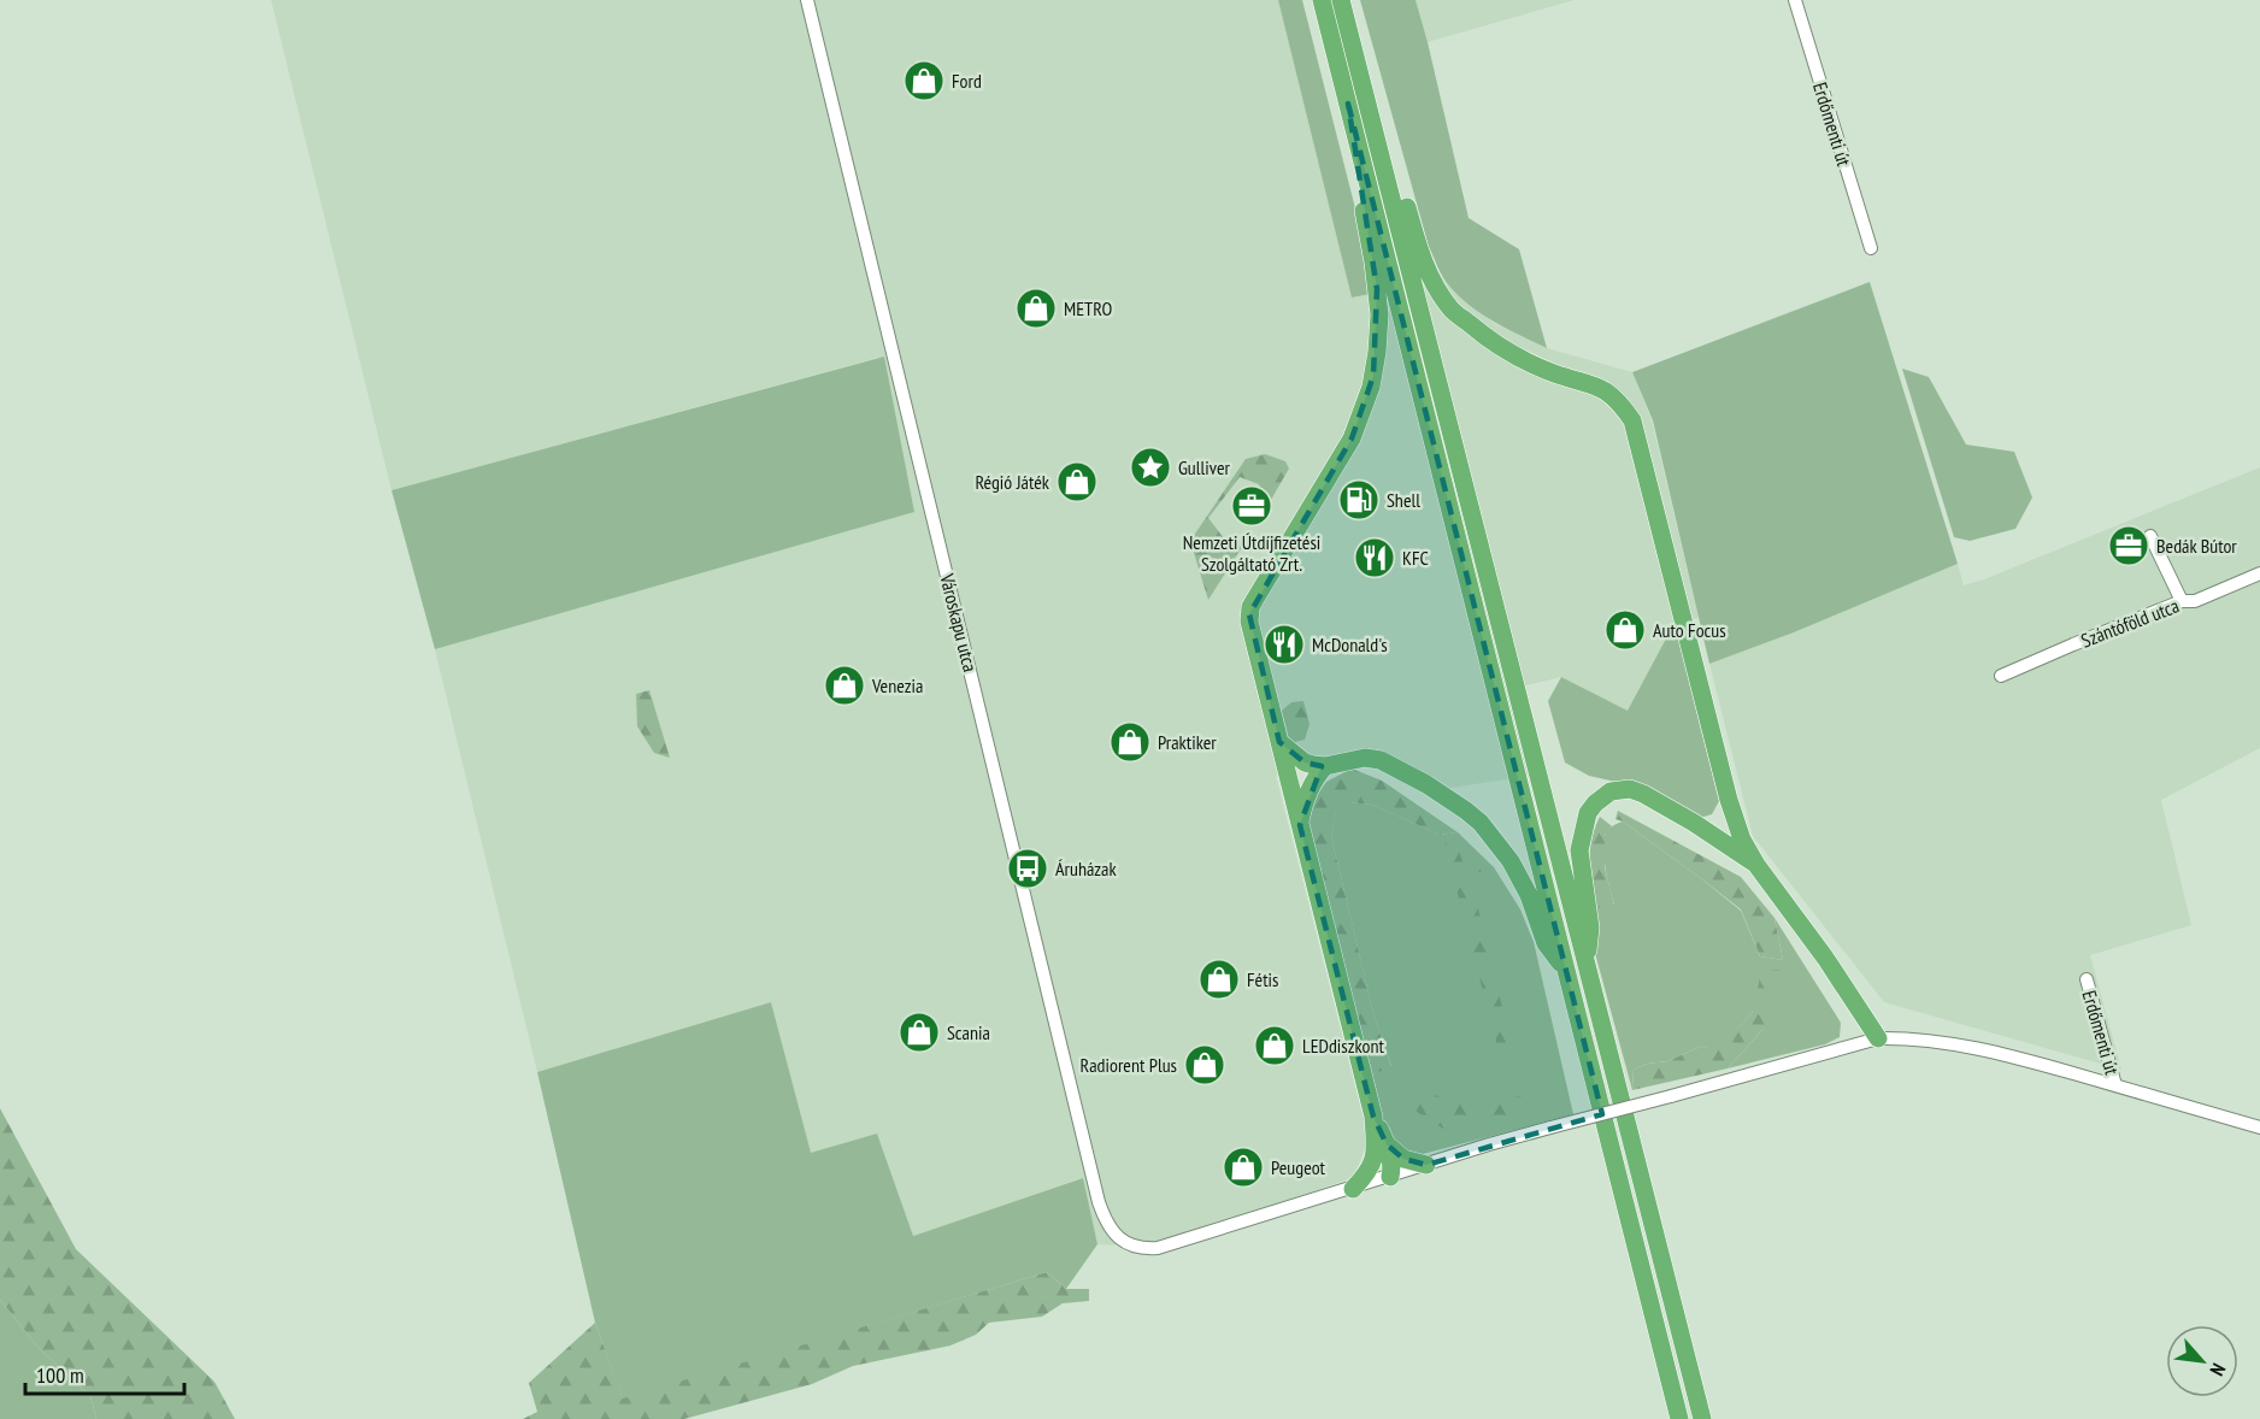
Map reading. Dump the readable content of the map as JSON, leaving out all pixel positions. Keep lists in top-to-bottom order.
{
  "streets": {
    "street": ["Erdőmenti út", "Városkapu utca", "Szántóföld utca"]
  },
  "places": {
    "shop": [
      "Ford",
      "METRO",
      "Régió Játék",
      "Auto Focus",
      "Venezia",
      "Praktiker",
      "Fétis",
      "Scania",
      "LEDdiszkont",
      "Radiorent Plus",
      "Peugeot"
    ],
    "place": ["Gulliver"],
    "fuel station": ["Shell"],
    "office": ["Nemzeti Útdíjfizetési Szolgáltató Zrt.", "Bedák Bútor"],
    "restaurant": ["KFC", "McDonald's"],
    "bus stop": ["Áruházak"]
  },
  "scale_bar": "100 m",
  "north": "bottom right"
}
